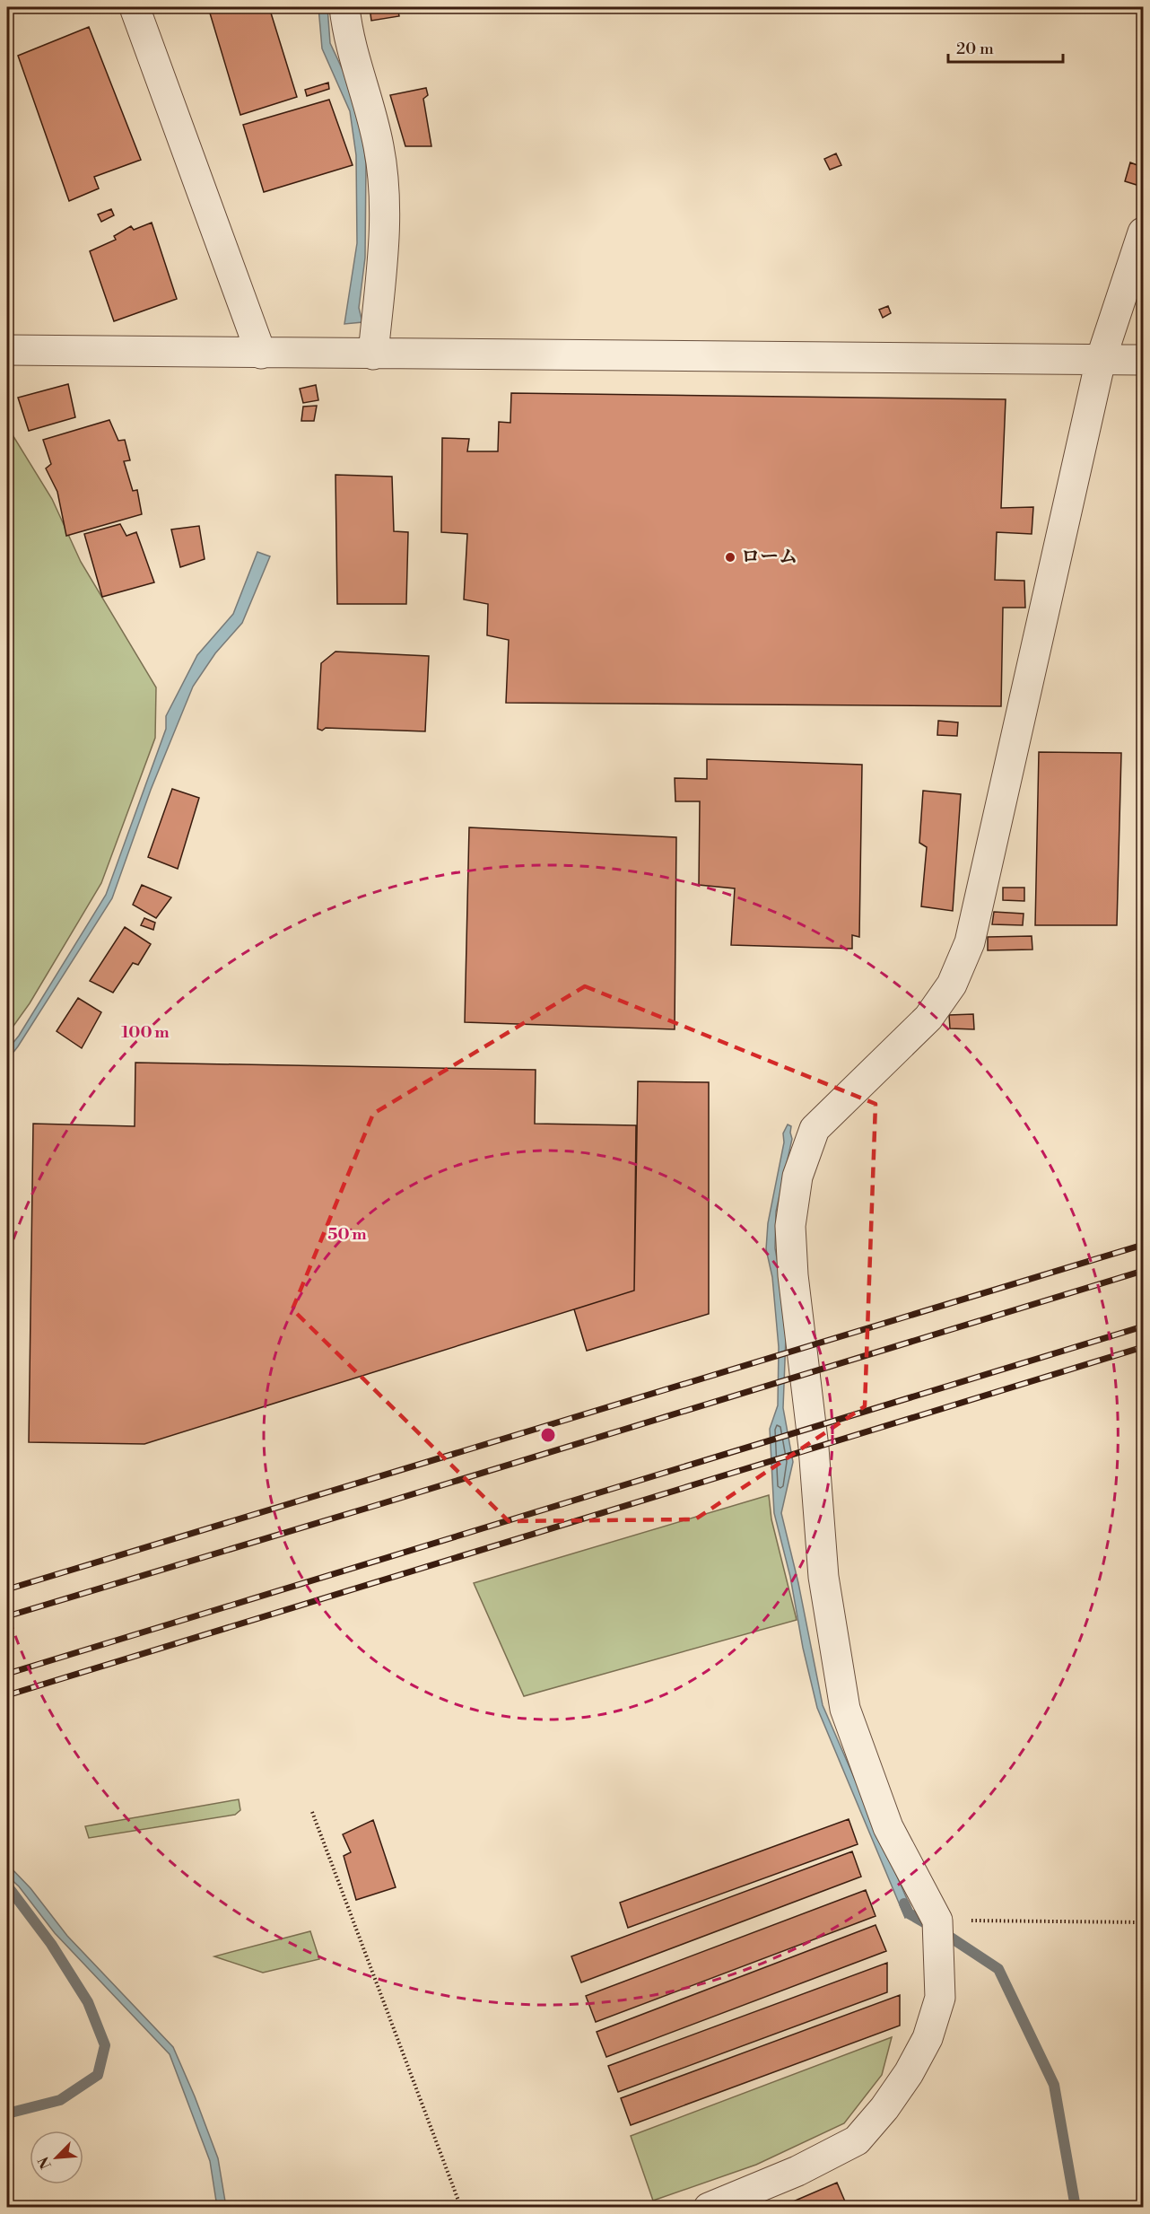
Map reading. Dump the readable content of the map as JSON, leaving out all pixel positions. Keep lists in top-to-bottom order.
{
  "places": ["ローム"],
  "scale_bar": "20 m",
  "north": "bottom left",
  "rings": ["100 m", "50 m"]
}
